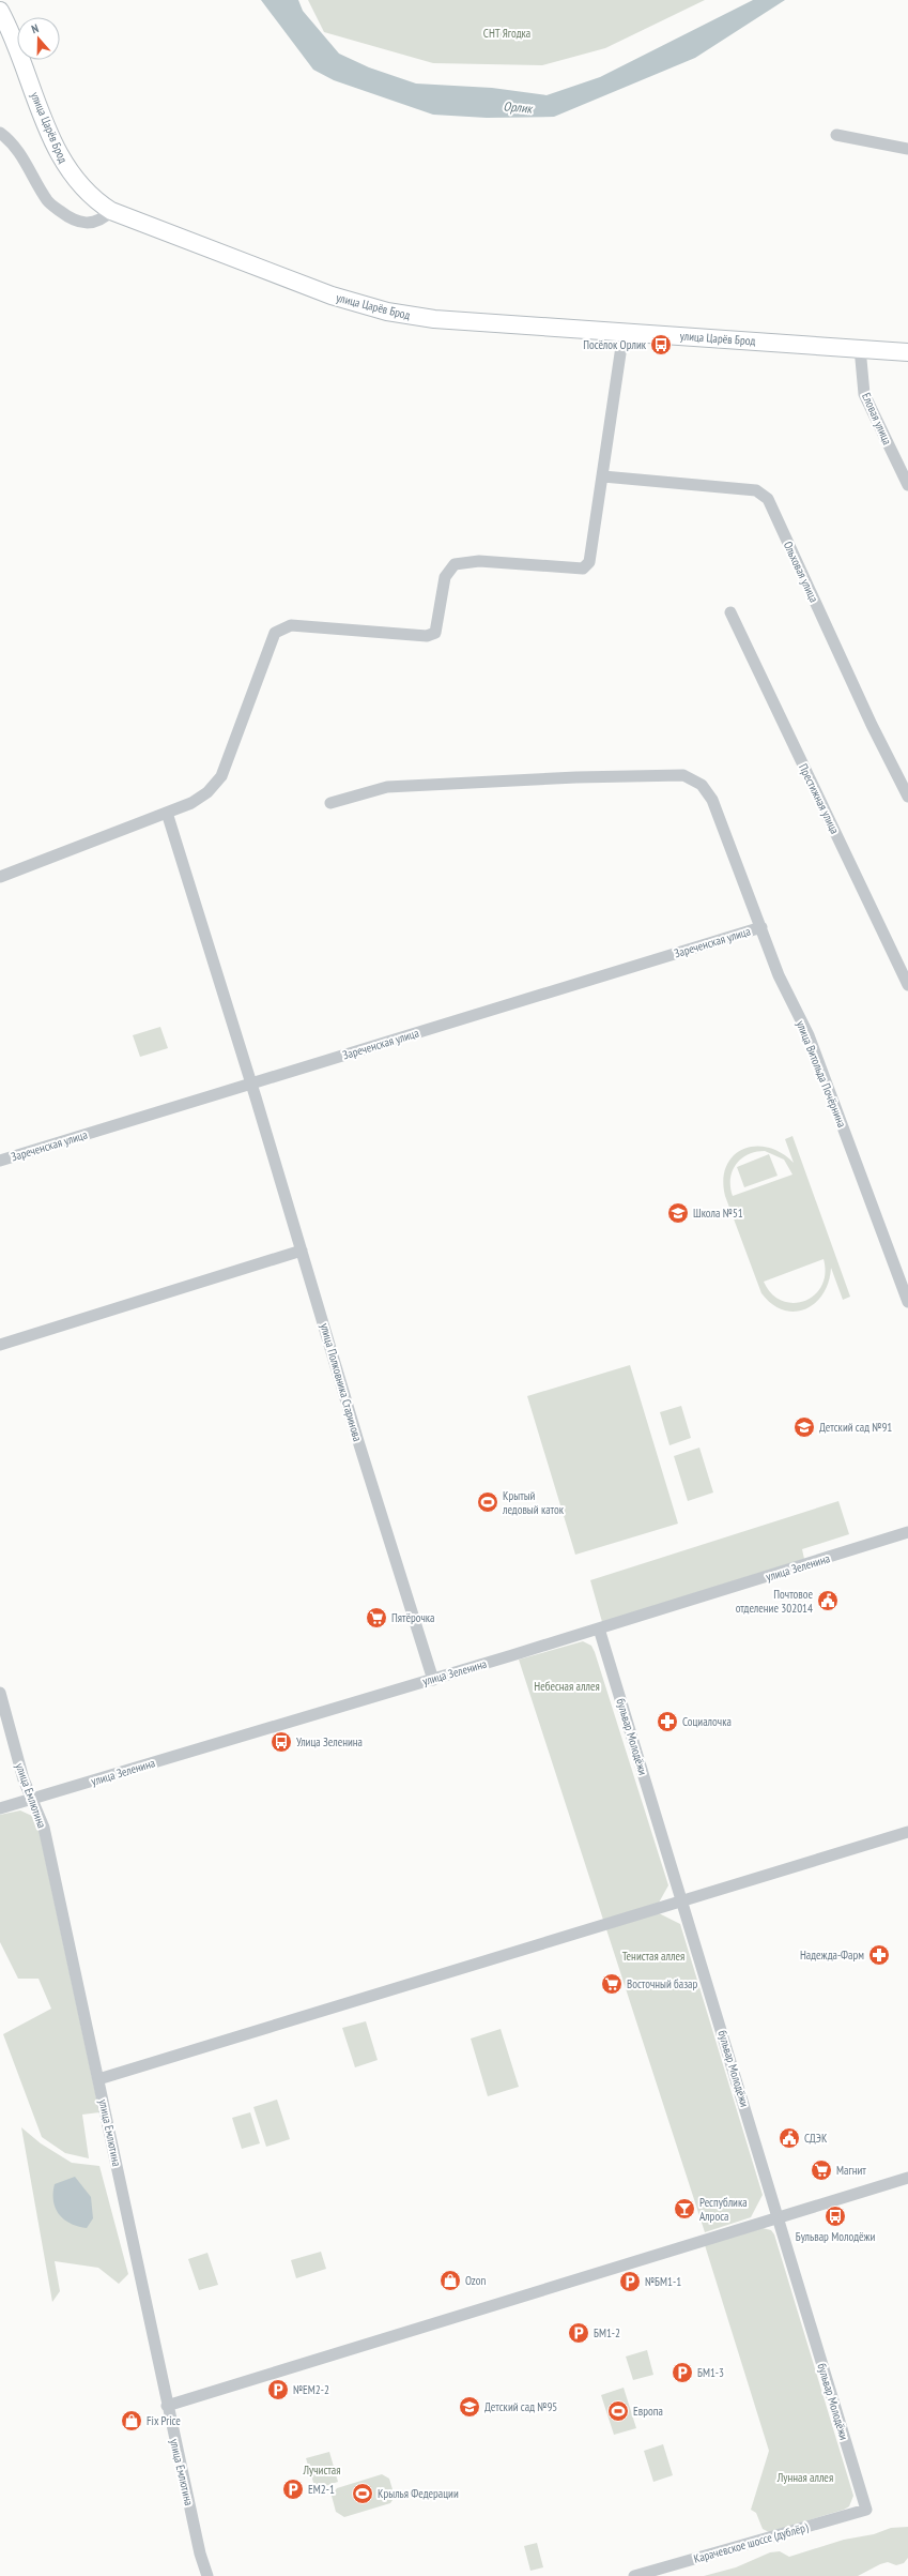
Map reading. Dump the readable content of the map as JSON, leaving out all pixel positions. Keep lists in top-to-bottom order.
{
  "streets": {
    "street": [
      "улица Царёв Брод",
      "Еловая улица",
      "Ольховая улица",
      "Престижная улица",
      "Зареченская улица",
      "улица Витольда Почёрнина",
      "улица Полковника Старинова",
      "улица Зеленина",
      "бульвар Молодёжи",
      "улица Емлютина",
      "Карачевское шоссе (дублёр)"
    ]
  },
  "crossings": [
    ["улица Царёв Брод", "Еловая улица"],
    ["Зареченская улица", "улица Витольда Почёрнина"],
    ["Зареченская улица", "улица Полковника Старинова"],
    ["улица Полковника Старинова", "улица Зеленина"],
    ["улица Зеленина", "бульвар Молодёжи"],
    ["улица Зеленина", "улица Емлютина"],
    ["бульвар Молодёжи", "Карачевское шоссе (дублёр)"]
  ],
  "water": ["Орлик"],
  "parks": [
    "СНТ Ягодка",
    "Небесная аллея",
    "Тенистая аллея",
    "Лучистая",
    "Лунная аллея"
  ],
  "places": {
    "bus stop": ["Посёлок Орлик", "Улица Зеленина", "Бульвар Молодёжи"],
    "school or university": ["Школа №51", "Детский сад №91", "Детский сад №95"],
    "sports": ["Крытый ледовый каток", "Европа", "Крылья Федерации"],
    "public building": ["Почтовое отделение 302014", "СДЭК"],
    "supermarket": ["Пятёрочка", "Восточный базар", "Магнит"],
    "pharmacy": ["Социалочка", "Надежда-Фарм"],
    "bar": ["Республика Алроса"],
    "shop": ["Ozon", "Fix Price"],
    "parking": [
      "№БМ1-1",
      "БМ1-2",
      "БМ1-3",
      "№ЕМ2-2",
      "ЕМ2-1"
    ]
  },
  "north": "top"
}
